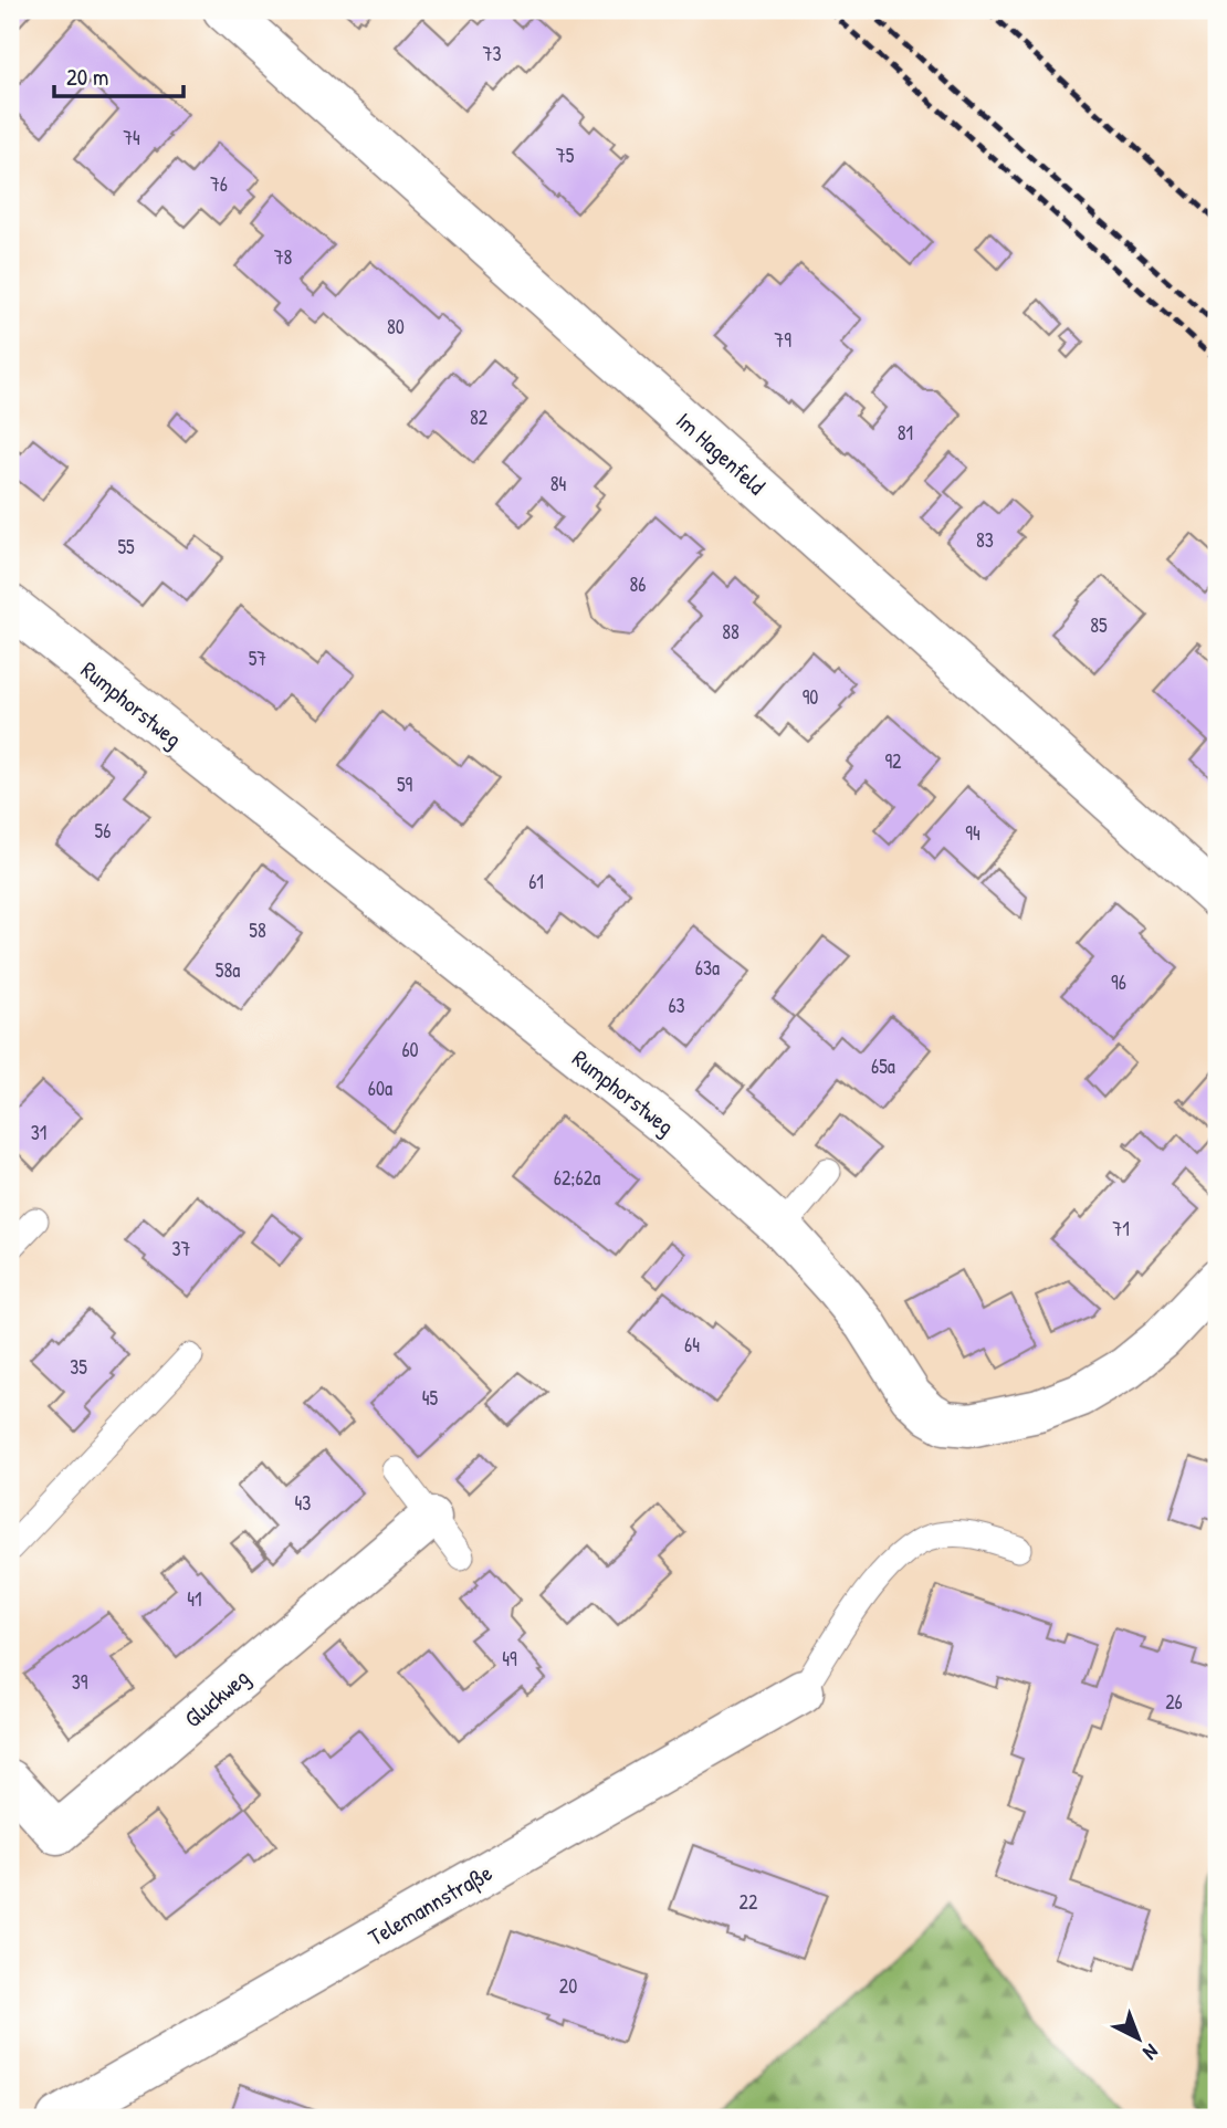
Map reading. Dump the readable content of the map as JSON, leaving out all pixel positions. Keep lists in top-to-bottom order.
{
  "streets": {
    "street": [
      "Im Hagenfeld",
      "Rumphorstweg",
      "Gluckweg",
      "Telemannstraße"
    ]
  },
  "house_numbers": [
    "73",
    "74",
    "75",
    "76",
    "78",
    "80",
    "79",
    "82",
    "81",
    "84",
    "83",
    "55",
    "86",
    "85",
    "88",
    "57",
    "90",
    "92",
    "59",
    "56",
    "94",
    "61",
    "58",
    "63a",
    "58a",
    "96",
    "63",
    "60",
    "65a",
    "60a",
    "31",
    "62;62a",
    "71",
    "37",
    "64",
    "35",
    "45",
    "43",
    "41",
    "49",
    "39",
    "26",
    "22",
    "20"
  ],
  "scale_bar": "20 m",
  "north": "bottom right"
}
